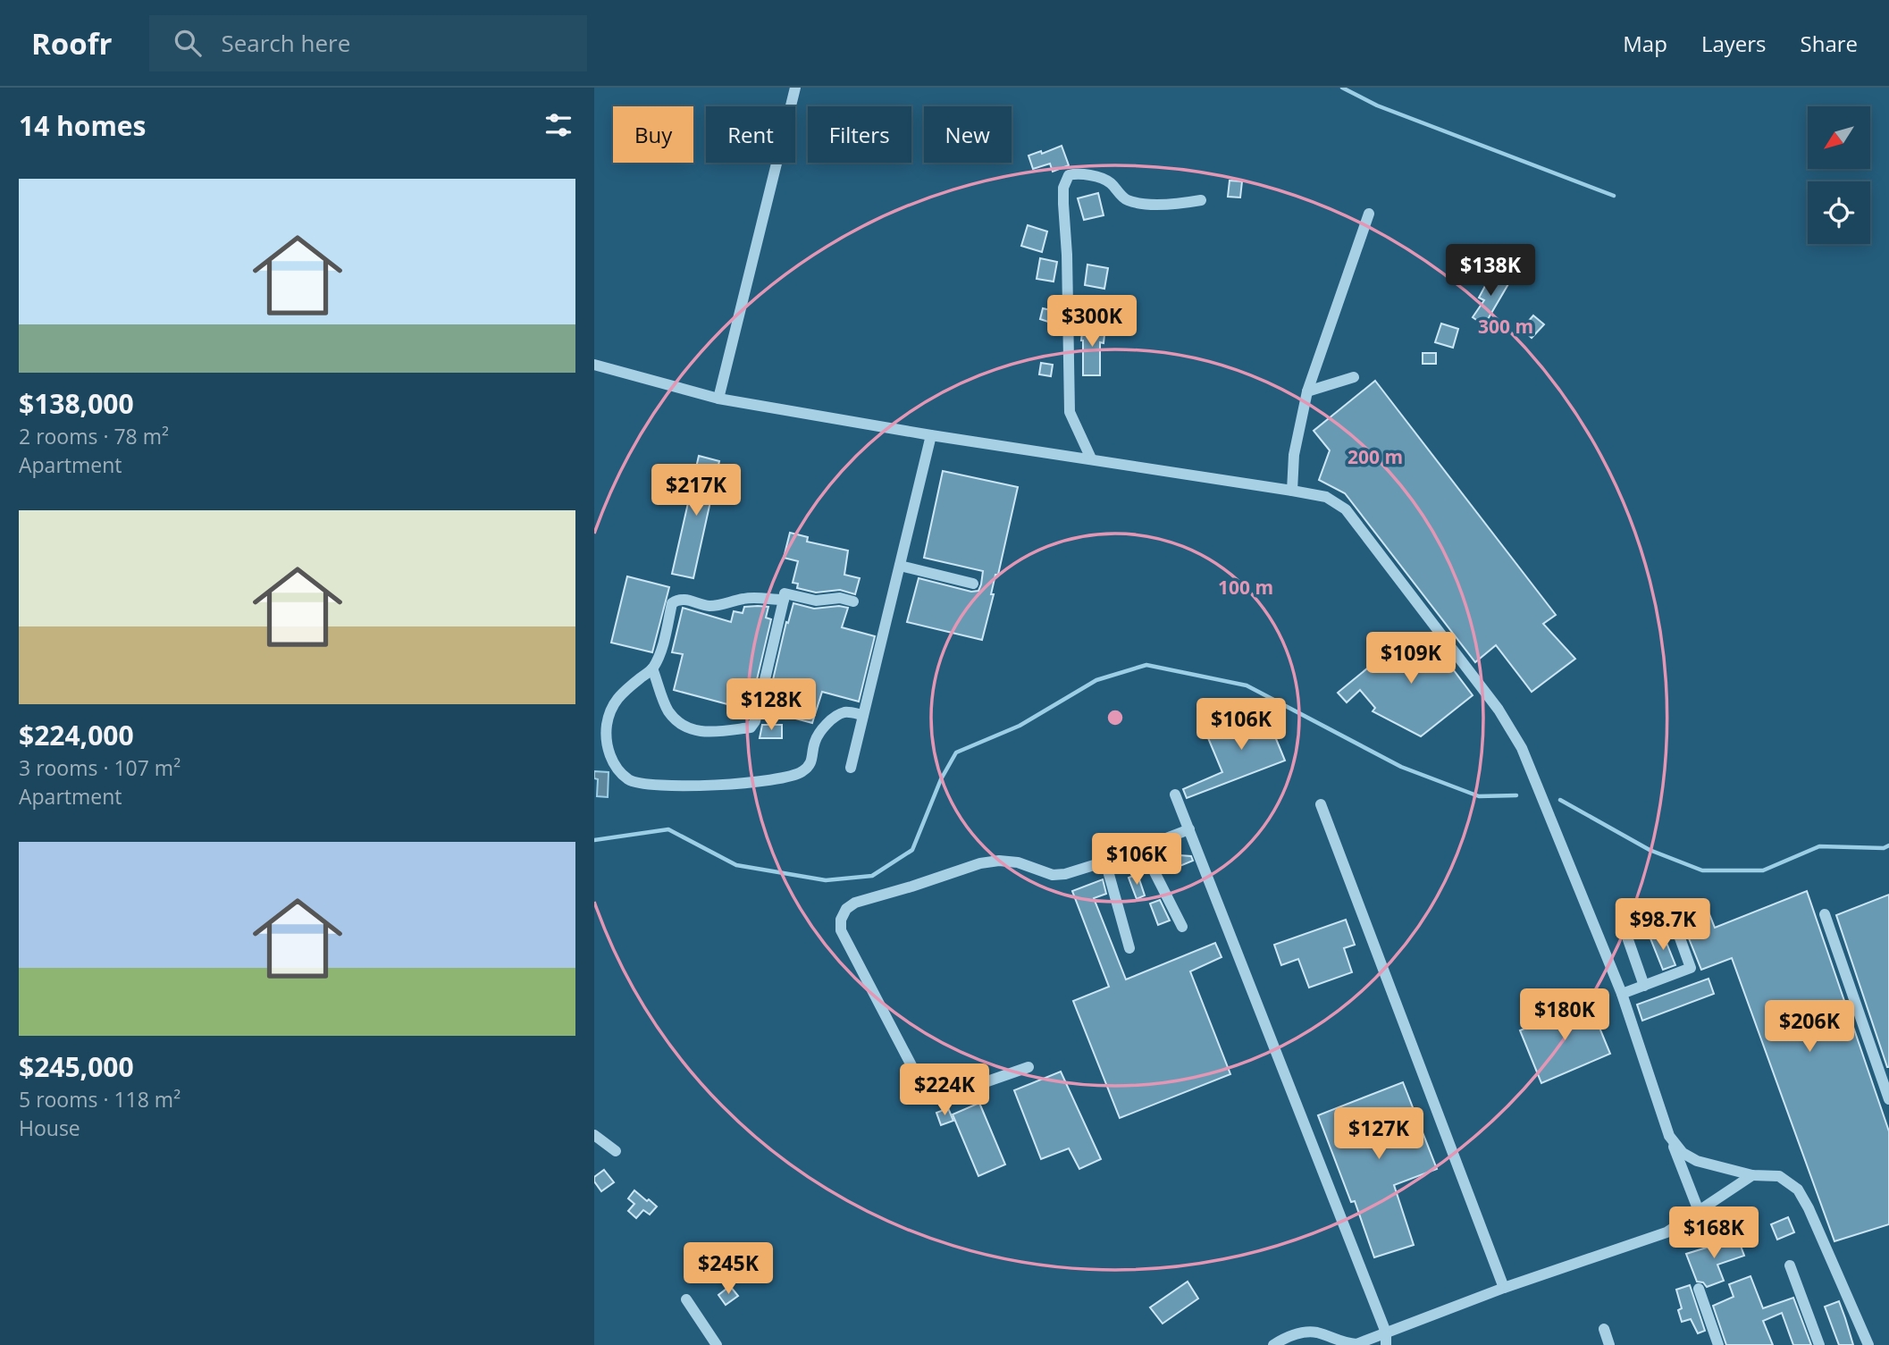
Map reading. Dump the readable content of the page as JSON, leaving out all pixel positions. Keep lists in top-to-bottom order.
{
  "north": "bottom left",
  "page": {
    "header": "Roofr",
    "search": "Search here",
    "nav": ["Map", "Layers", "Share"],
    "heading": "14 homes",
    "chip": [
      "Buy",
      "Rent",
      "Filters",
      "New"
    ],
    "list": [
      {
        "name": "$138,000",
        "note": "2 rooms · 78 m² · Apartment"
      },
      {
        "name": "$224,000",
        "note": "3 rooms · 107 m² · Apartment"
      },
      {
        "name": "$245,000",
        "note": "5 rooms · 118 m² · House"
      }
    ],
    "price": [
      "$138K",
      "$300K",
      "$217K",
      "$109K",
      "$128K",
      "$106K",
      "$106K",
      "$98.7K",
      "$180K",
      "$206K",
      "$224K",
      "$127K",
      "$168K",
      "$245K"
    ]
  },
  "rings": ["300 m", "200 m", "100 m"]
}
